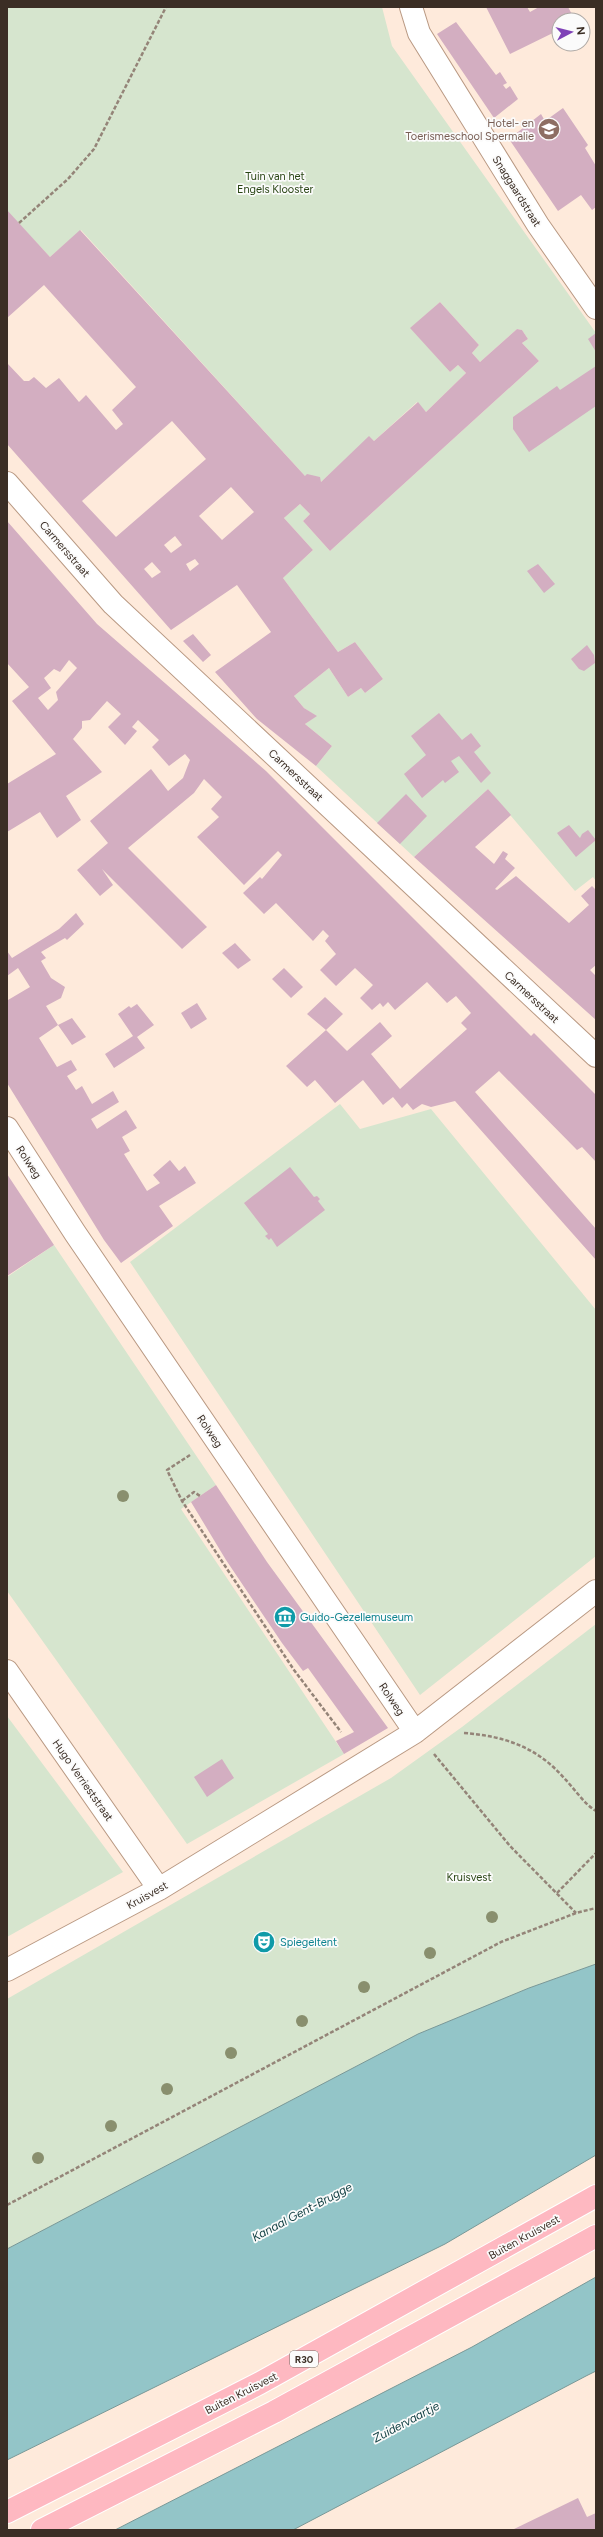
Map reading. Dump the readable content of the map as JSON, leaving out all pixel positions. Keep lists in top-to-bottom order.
{
  "streets": {
    "main road": ["Buiten Kruisvest", "R30"],
    "street": [
      "Snaggaardstraat",
      "Carmersstraat",
      "Rolweg",
      "Hugo Verrieststraat",
      "Kruisvest"
    ]
  },
  "crossings": [
    ["Rolweg", "Kruisvest"],
    ["Hugo Verrieststraat", "Kruisvest"]
  ],
  "water": ["Kanaal Gent-Brugge", "Zuidervaartje"],
  "parks": ["Tuin van het Engels Klooster", "Kruisvest"],
  "places": {
    "school or university": ["Hotel- en Toerismeschool Spermalie"],
    "museum": ["Guido-Gezellemuseum"],
    "theatre": ["Spiegeltent"]
  },
  "north": "right"
}
